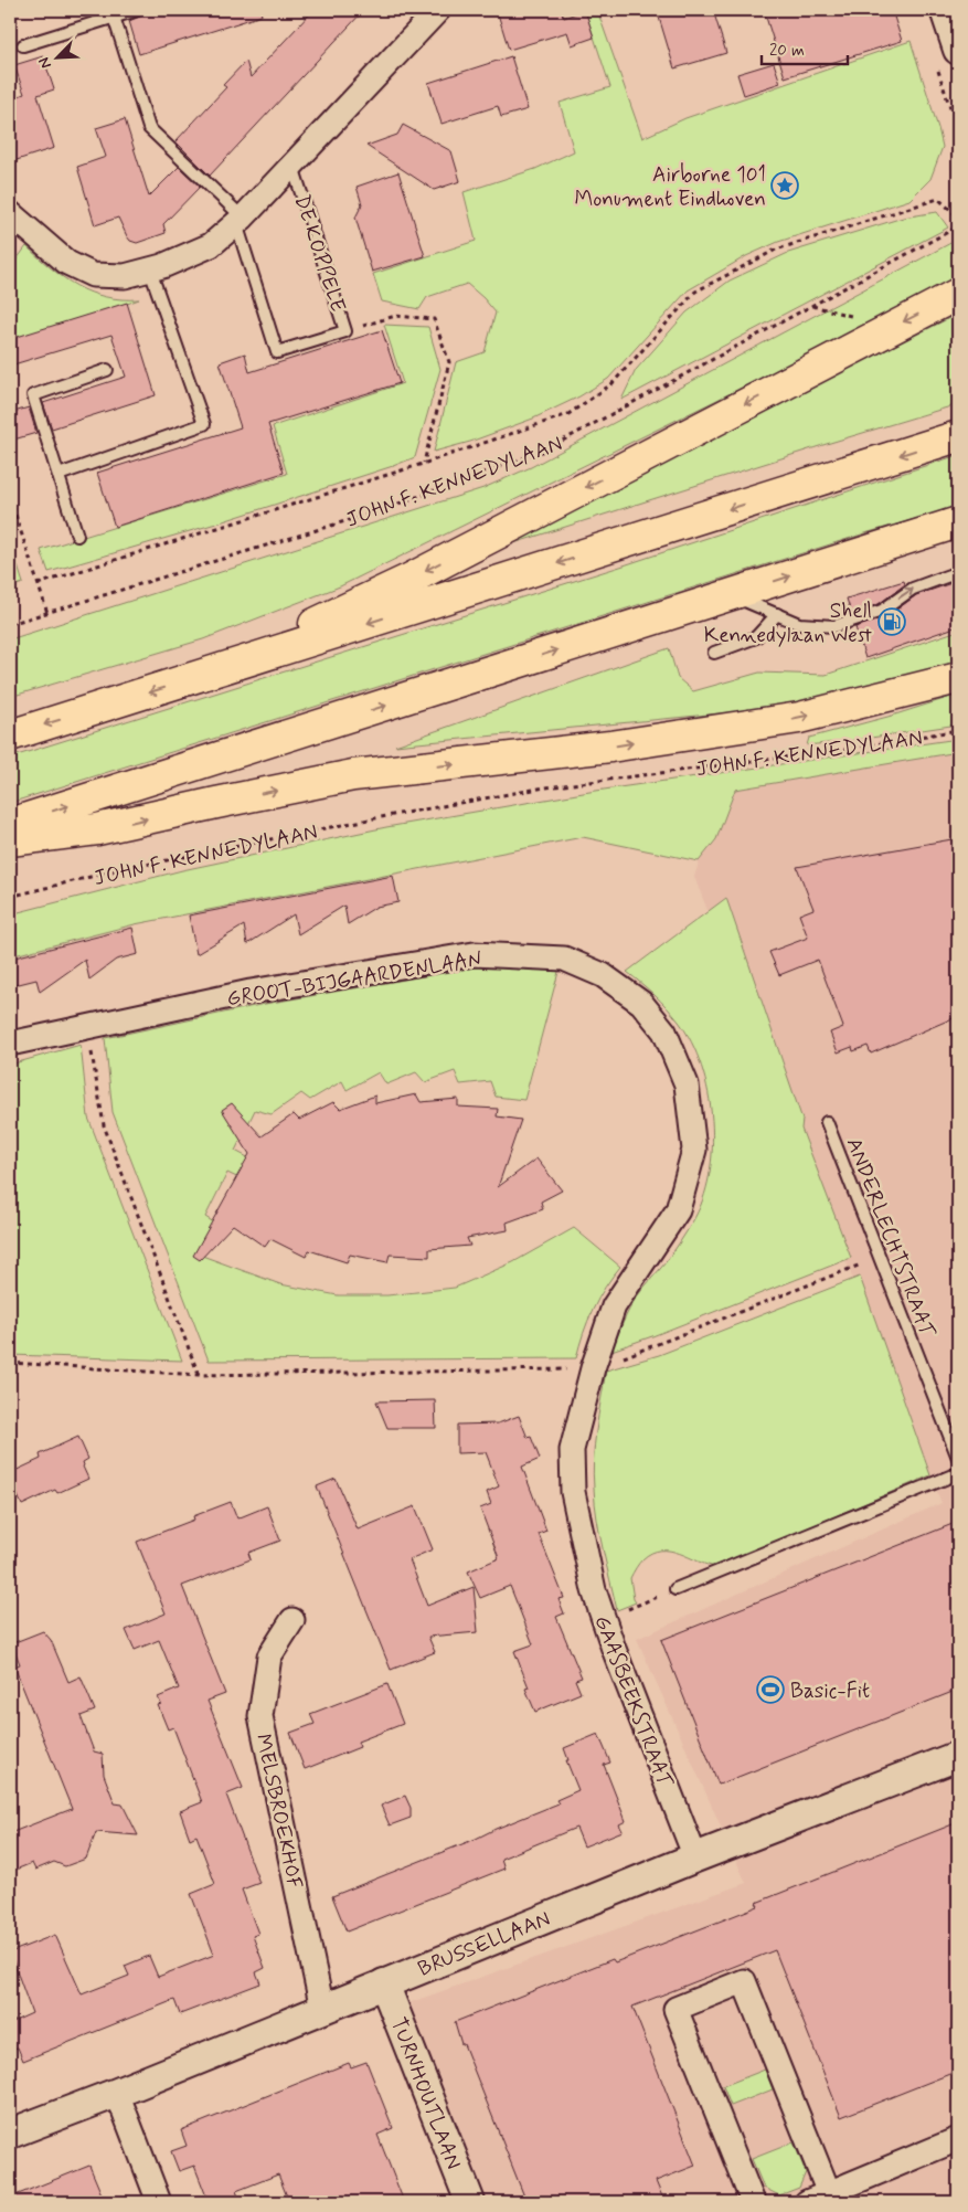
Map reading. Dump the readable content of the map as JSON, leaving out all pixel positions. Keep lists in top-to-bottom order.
{
  "streets": {
    "street": [
      "DE KOPPELE",
      "GROOT-BIJGAARDENLAAN",
      "GAASBEEKSTRAAT",
      "MELSBROEKHOF",
      "BRUSSELLAAN",
      "TURNHOUTLAAN"
    ],
    "lane": ["ANDERLECHTSTRAAT"],
    "path": ["JOHN F. KENNEDYLAAN"]
  },
  "crossings": [
    ["GROOT-BIJGAARDENLAAN", "GAASBEEKSTRAAT"],
    ["GAASBEEKSTRAAT", "BRUSSELLAAN"],
    ["MELSBROEKHOF", "BRUSSELLAAN"],
    ["BRUSSELLAAN", "TURNHOUTLAAN"]
  ],
  "places": {
    "place": ["Airborne 101 Monument Eindhoven"],
    "fuel station": ["Shell Kennedylaan West"],
    "sports": ["Basic-Fit"]
  },
  "scale_bar": "20 m",
  "north": "bottom left"
}
